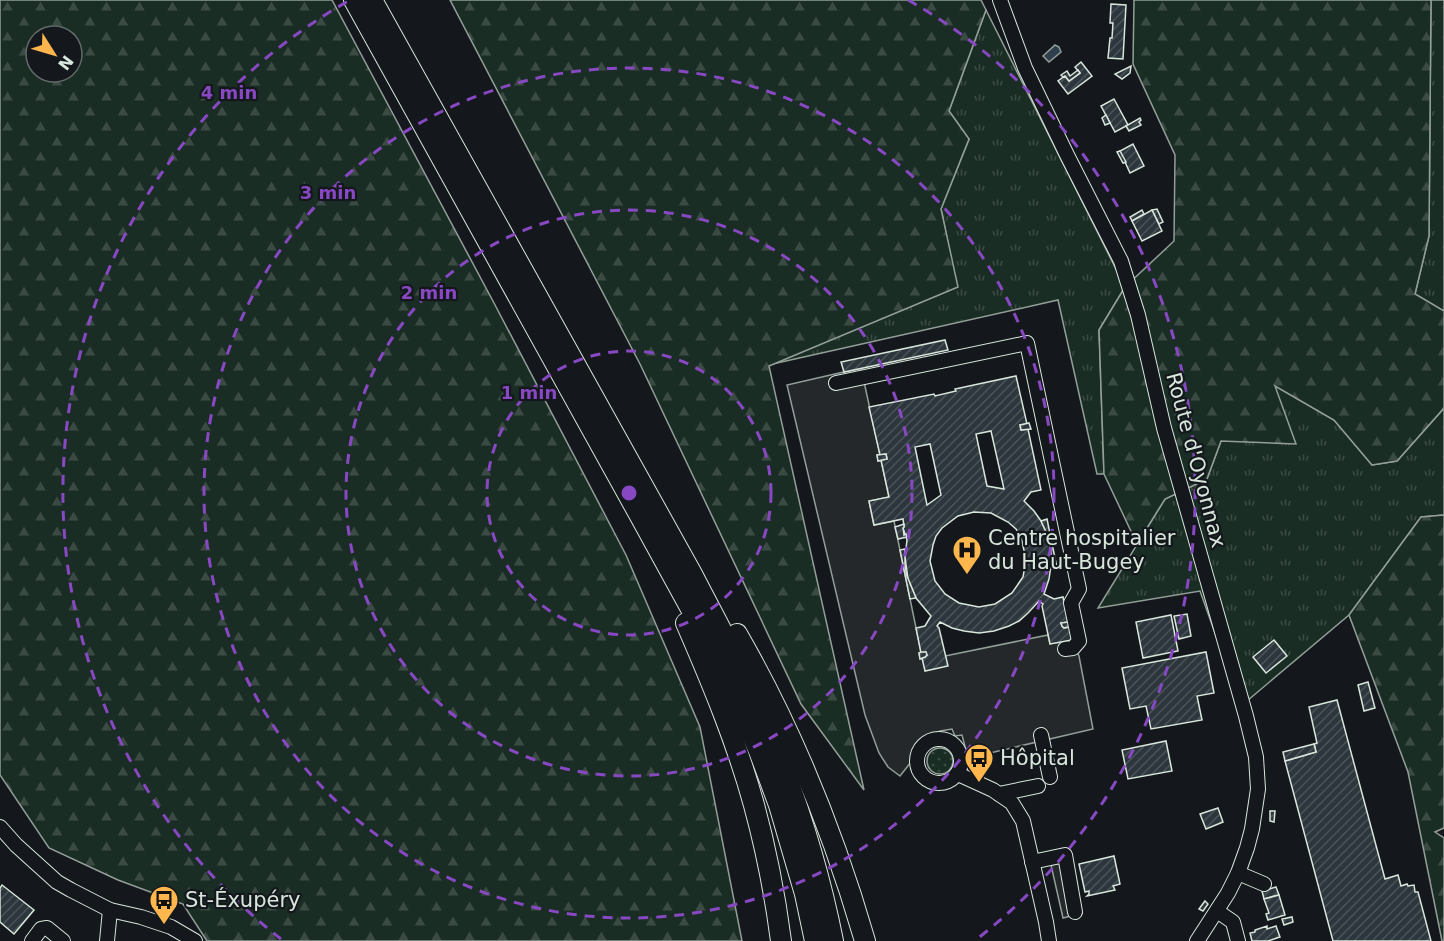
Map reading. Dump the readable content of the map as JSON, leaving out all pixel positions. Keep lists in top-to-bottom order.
{
  "streets": {
    "street": ["Route d'Oyonnax"]
  },
  "places": {
    "hospital": ["Centre hospitalier du Haut-Bugey"],
    "bus stop": ["Hôpital", "St-Éxupéry"]
  },
  "north": "bottom right",
  "rings": [
    "4 min",
    "3 min",
    "2 min",
    "1 min"
  ]
}
